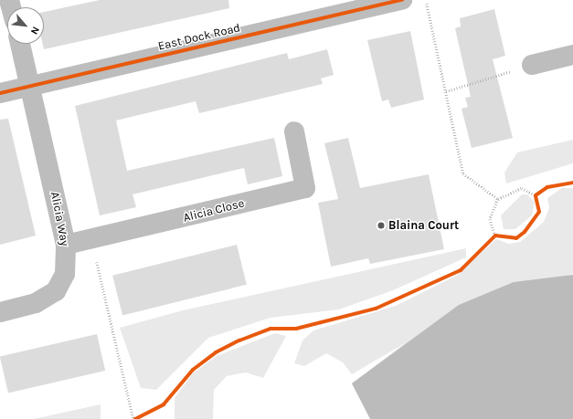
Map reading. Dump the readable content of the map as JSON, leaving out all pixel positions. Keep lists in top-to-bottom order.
{
  "streets": {
    "street": ["East Dock Road", "Alicia Close", "Alicia Way"]
  },
  "crossings": [
    ["East Dock Road", "Alicia Way"],
    ["Alicia Close", "Alicia Way"]
  ],
  "places": ["Blaina Court"],
  "north": "bottom right"
}
